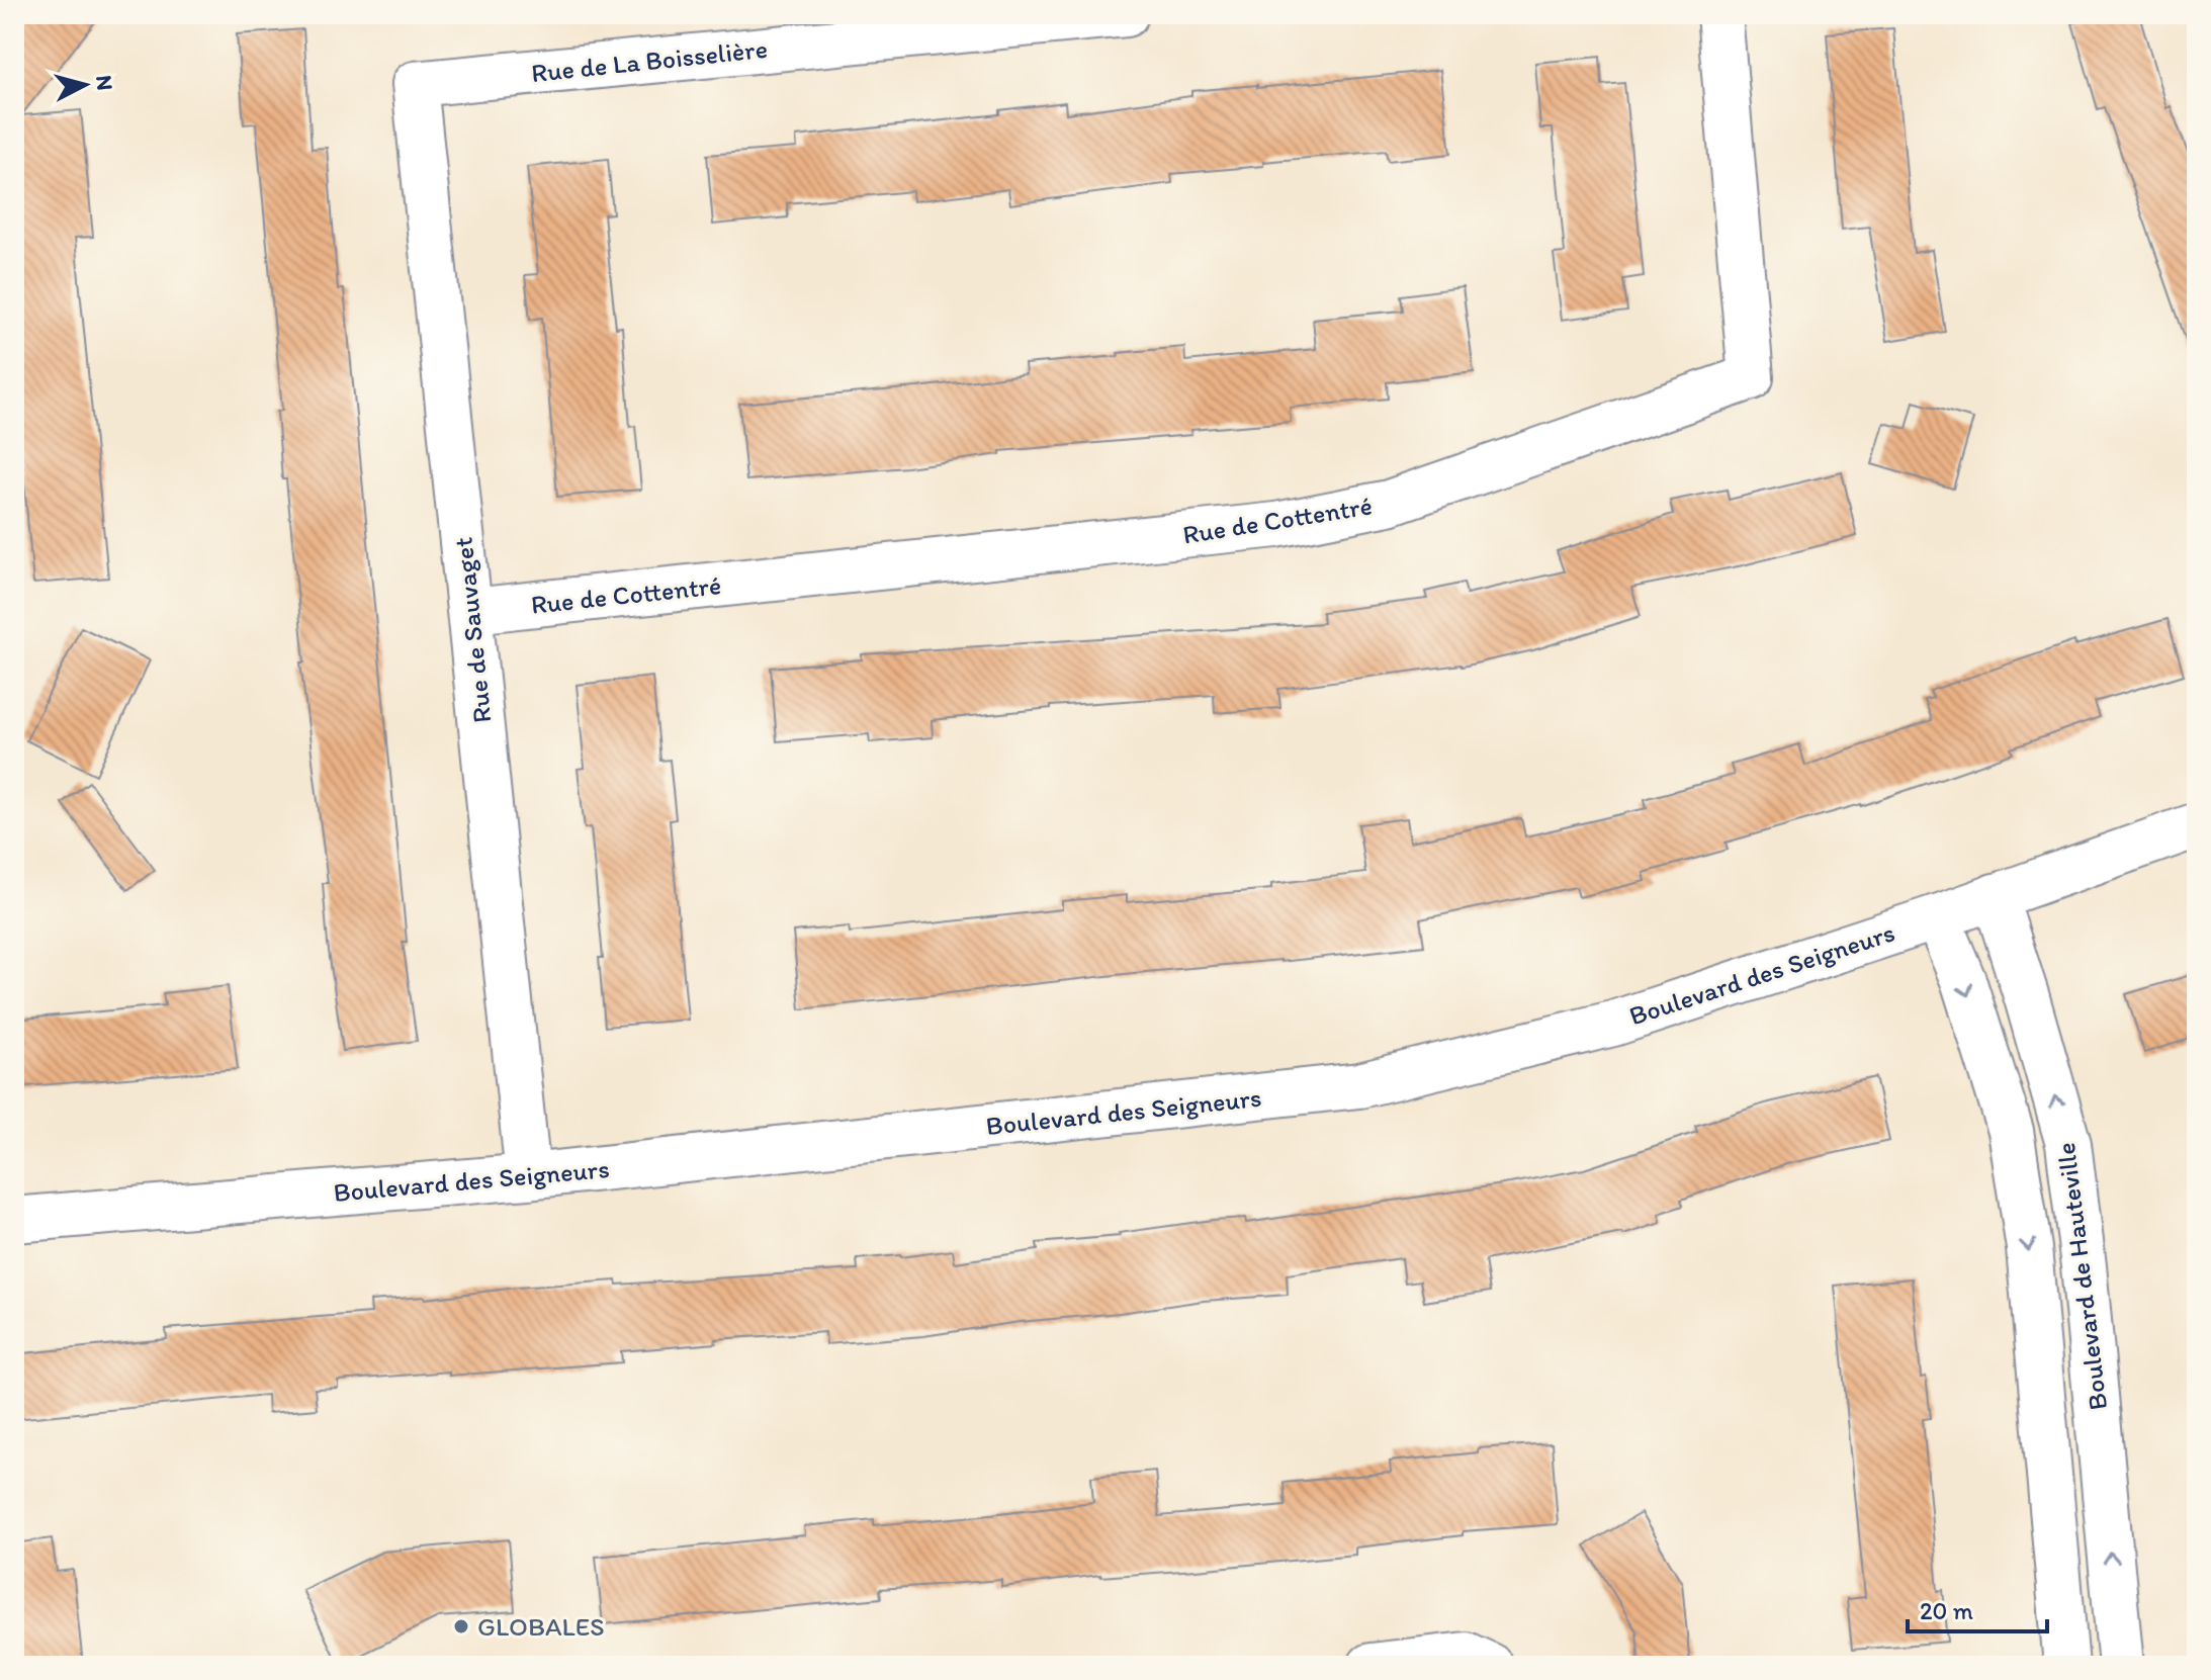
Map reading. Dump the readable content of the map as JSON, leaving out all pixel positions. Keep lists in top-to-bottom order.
{
  "streets": {
    "street": [
      "Rue de La Boisselière",
      "Rue de Cottentré",
      "Rue de Sauvaget",
      "Boulevard des Seigneurs",
      "Boulevard de Hauteville"
    ]
  },
  "crossings": [
    ["Rue de La Boisselière", "Rue de Sauvaget"],
    ["Rue de Cottentré", "Rue de Sauvaget"],
    ["Rue de Sauvaget", "Boulevard des Seigneurs"],
    ["Boulevard des Seigneurs", "Boulevard de Hauteville"]
  ],
  "places": ["GLOBALES"],
  "scale_bar": "20 m",
  "north": "right"
}
